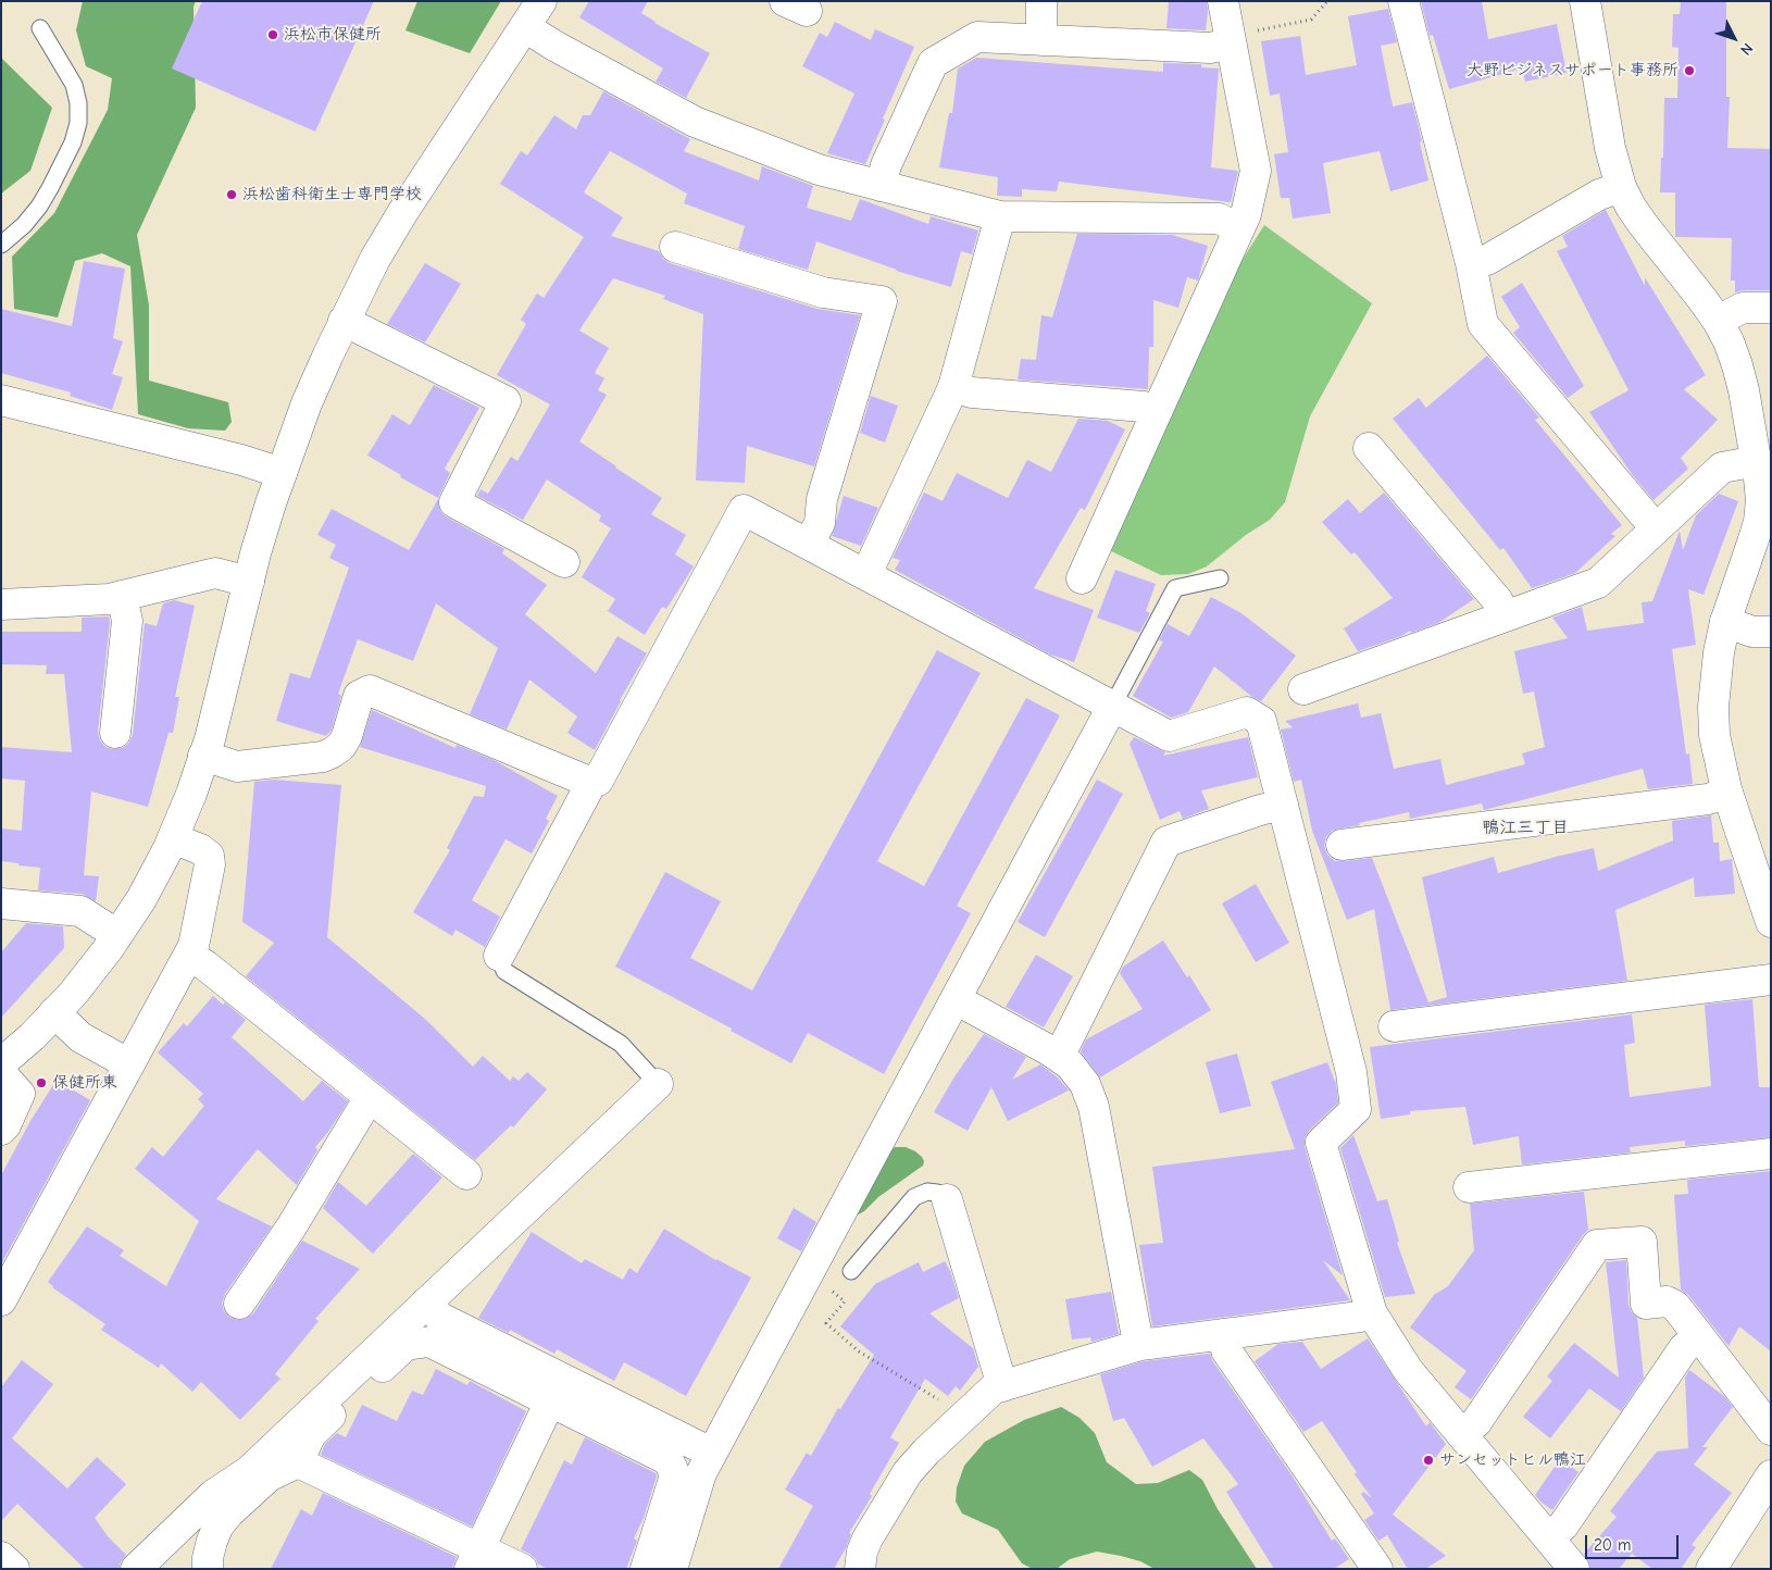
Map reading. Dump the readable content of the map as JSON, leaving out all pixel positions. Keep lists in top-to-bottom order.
{
  "districts": ["鴨江三丁目"],
  "places": [
    "浜松市保健所",
    "大野ビジネスサポート事務所",
    "浜松歯科衛生士専門学校",
    "保健所東",
    "サンセットヒル鴨江"
  ],
  "scale_bar": "20 m",
  "north": "bottom right"
}
